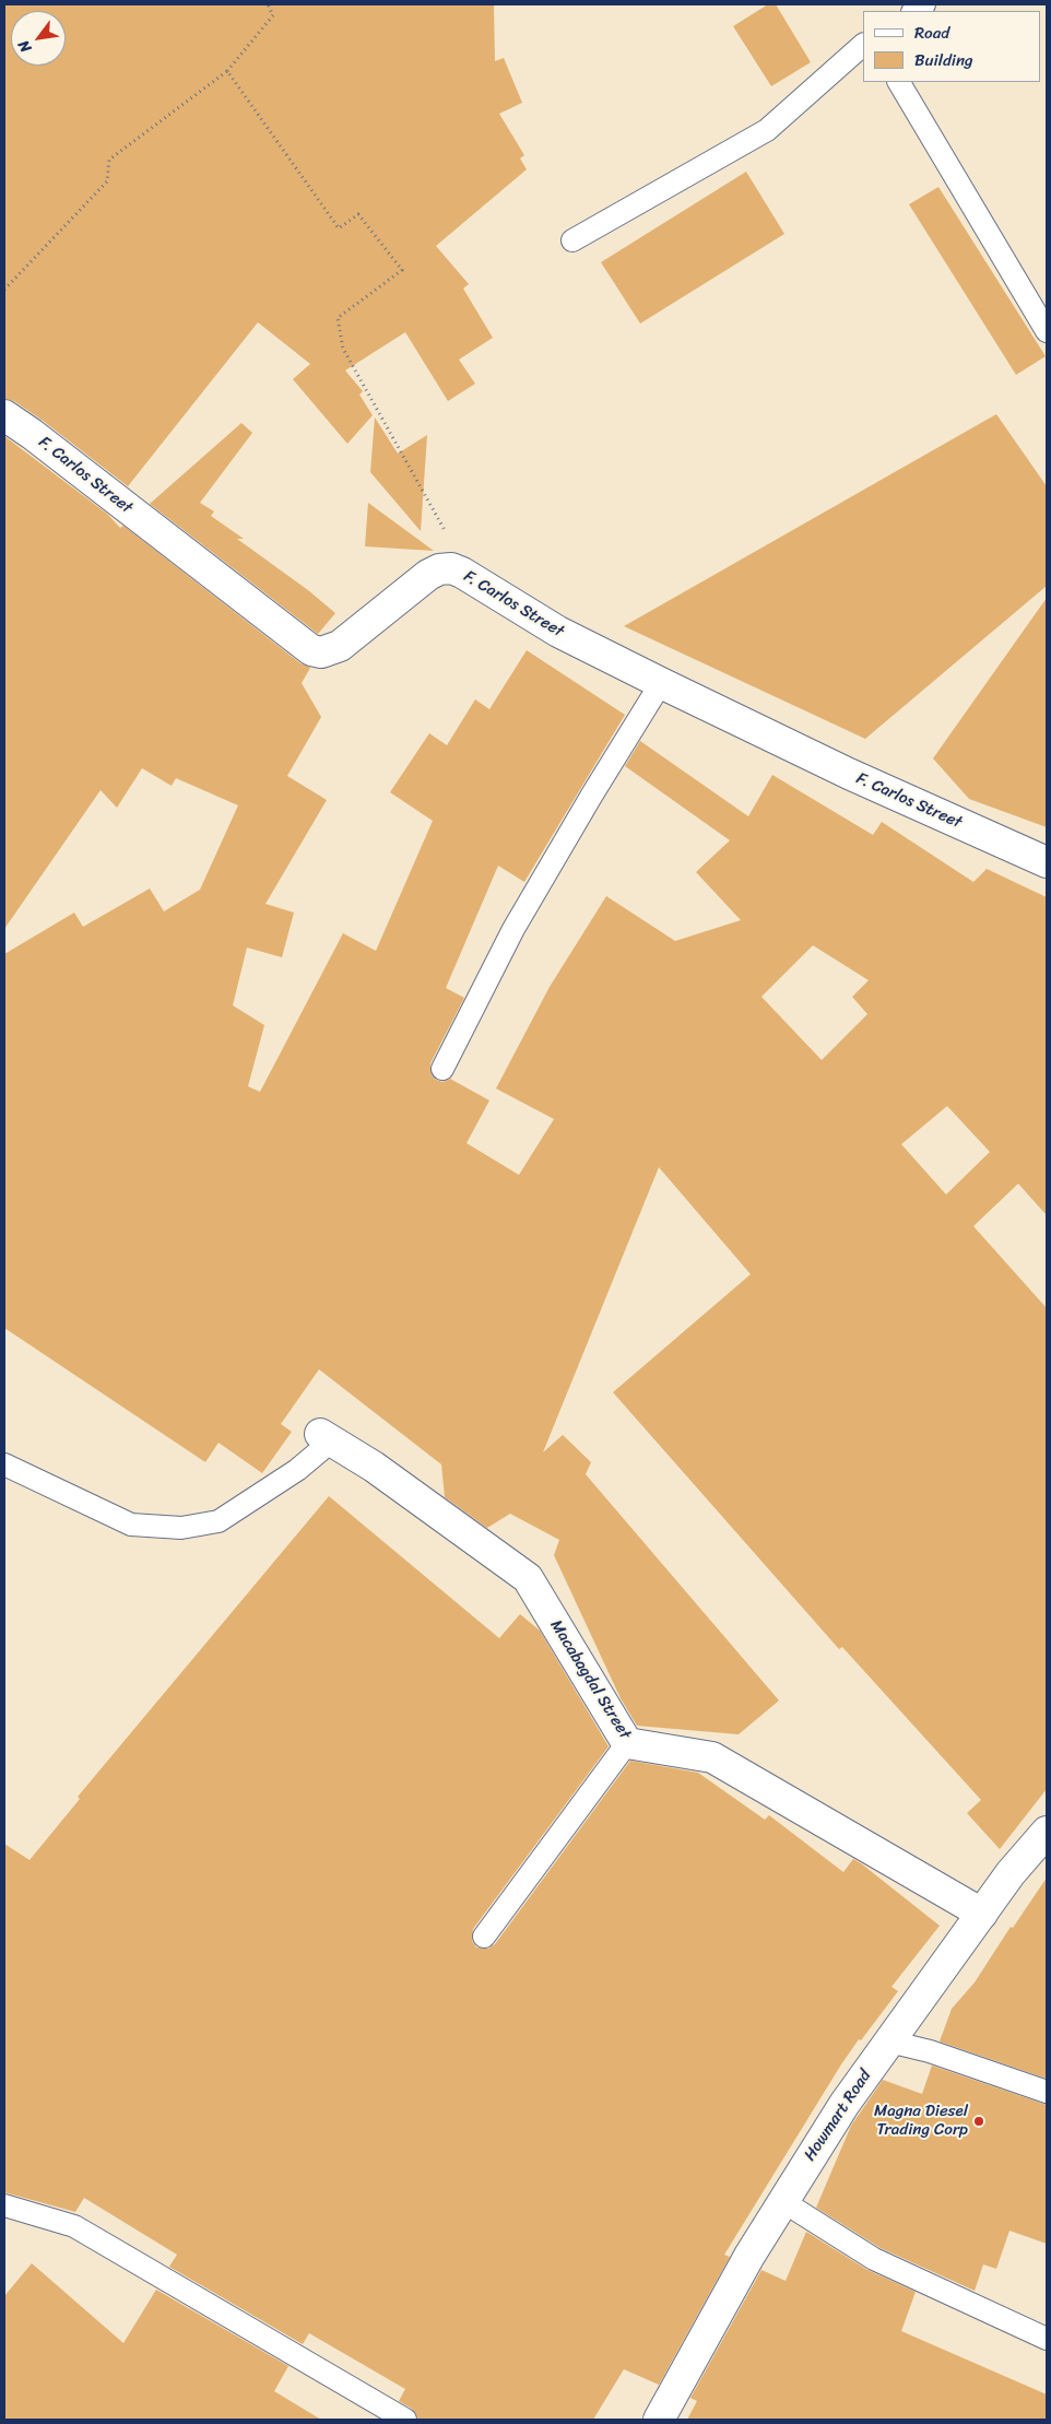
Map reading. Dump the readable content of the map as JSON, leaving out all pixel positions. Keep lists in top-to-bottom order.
{
  "streets": {
    "street": ["F. Carlos Street", "Macabagdal Street", "Howmart Road"]
  },
  "crossings": [
    ["Macabagdal Street", "Howmart Road"]
  ],
  "places": ["Magna Diesel Trading Corp"],
  "legend": ["Road", "Building"],
  "north": "bottom left"
}
